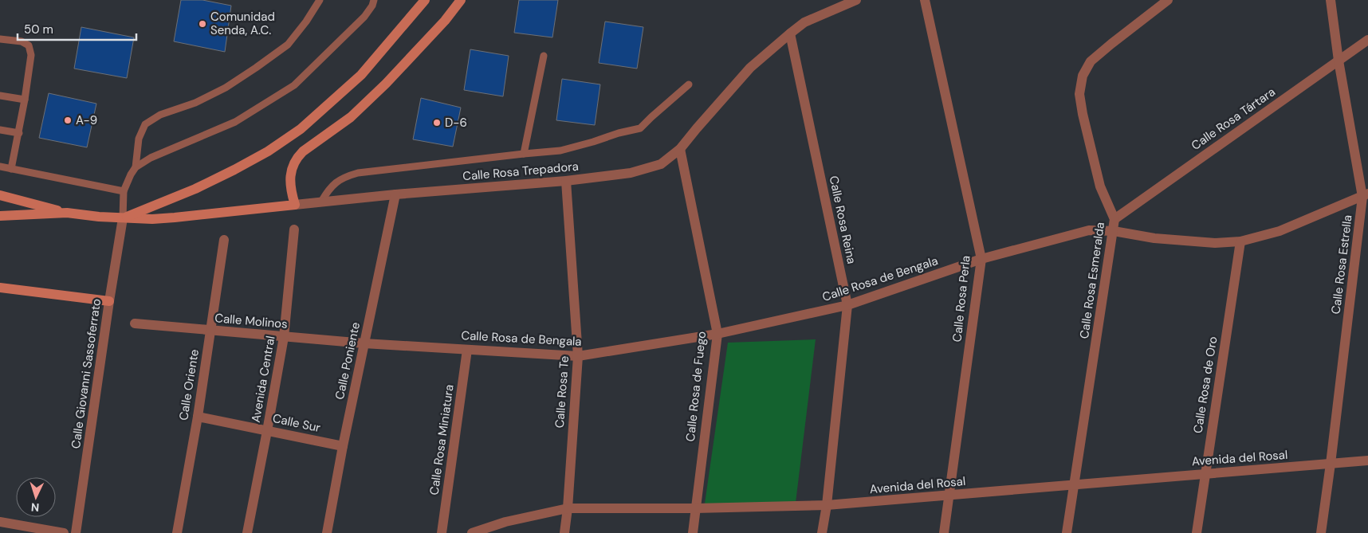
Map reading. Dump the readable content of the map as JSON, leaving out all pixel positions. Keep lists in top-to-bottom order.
{
  "streets": {
    "main road": ["Calle Rosa Trepadora"],
    "street": [
      "Calle Rosa Tártara",
      "Calle Rosa Reina",
      "Calle Rosa Estrella",
      "Calle Rosa de Bengala",
      "Calle Rosa Esmeralda",
      "Calle Rosa Perla",
      "Calle Molinos",
      "Calle Poniente",
      "Calle Giovanni Sassoferrato",
      "Avenida Central",
      "Calle Oriente",
      "Calle Rosa de Oro",
      "Calle Rosa de Fuego",
      "Calle Rosa Te",
      "Calle Sur",
      "Calle Rosa Miniatura",
      "Avenida del Rosal"
    ]
  },
  "crossings": [
    ["Calle Rosa Tártara", "Calle Rosa Estrella"],
    ["Calle Rosa Tártara", "Calle Rosa Esmeralda"],
    ["Calle Rosa Trepadora", "Calle Rosa Reina"],
    ["Calle Rosa Trepadora", "Calle Poniente"],
    ["Calle Rosa Trepadora", "Calle Giovanni Sassoferrato"],
    ["Calle Rosa Trepadora", "Calle Rosa de Fuego"],
    ["Calle Rosa Trepadora", "Calle Rosa Te"],
    ["Calle Rosa Reina", "Calle Rosa de Bengala"],
    ["Calle Rosa Reina", "Avenida del Rosal"],
    ["Calle Rosa Estrella", "Calle Rosa de Bengala"],
    ["Calle Rosa Estrella", "Avenida del Rosal"],
    ["Calle Rosa de Bengala", "Calle Rosa Esmeralda"],
    ["Calle Rosa de Bengala", "Calle Rosa Perla"],
    ["Calle Rosa de Bengala", "Calle Molinos"],
    ["Calle Rosa de Bengala", "Calle Poniente"],
    ["Calle Rosa de Bengala", "Calle Rosa de Oro"],
    ["Calle Rosa de Bengala", "Calle Rosa de Fuego"],
    ["Calle Rosa de Bengala", "Calle Rosa Te"],
    ["Calle Rosa de Bengala", "Calle Rosa Miniatura"],
    ["Calle Rosa Esmeralda", "Avenida del Rosal"],
    ["Calle Rosa Perla", "Avenida del Rosal"],
    ["Calle Molinos", "Calle Poniente"],
    ["Calle Molinos", "Avenida Central"],
    ["Calle Molinos", "Calle Oriente"],
    ["Calle Poniente", "Calle Sur"],
    ["Avenida Central", "Calle Sur"],
    ["Calle Oriente", "Calle Sur"],
    ["Calle Rosa de Oro", "Avenida del Rosal"],
    ["Calle Rosa de Fuego", "Avenida del Rosal"],
    ["Calle Rosa Te", "Avenida del Rosal"]
  ],
  "places": ["Comunidad Senda, A.C.", "A-9", "D-6"],
  "scale_bar": "50 m",
  "north": "bottom"
}
